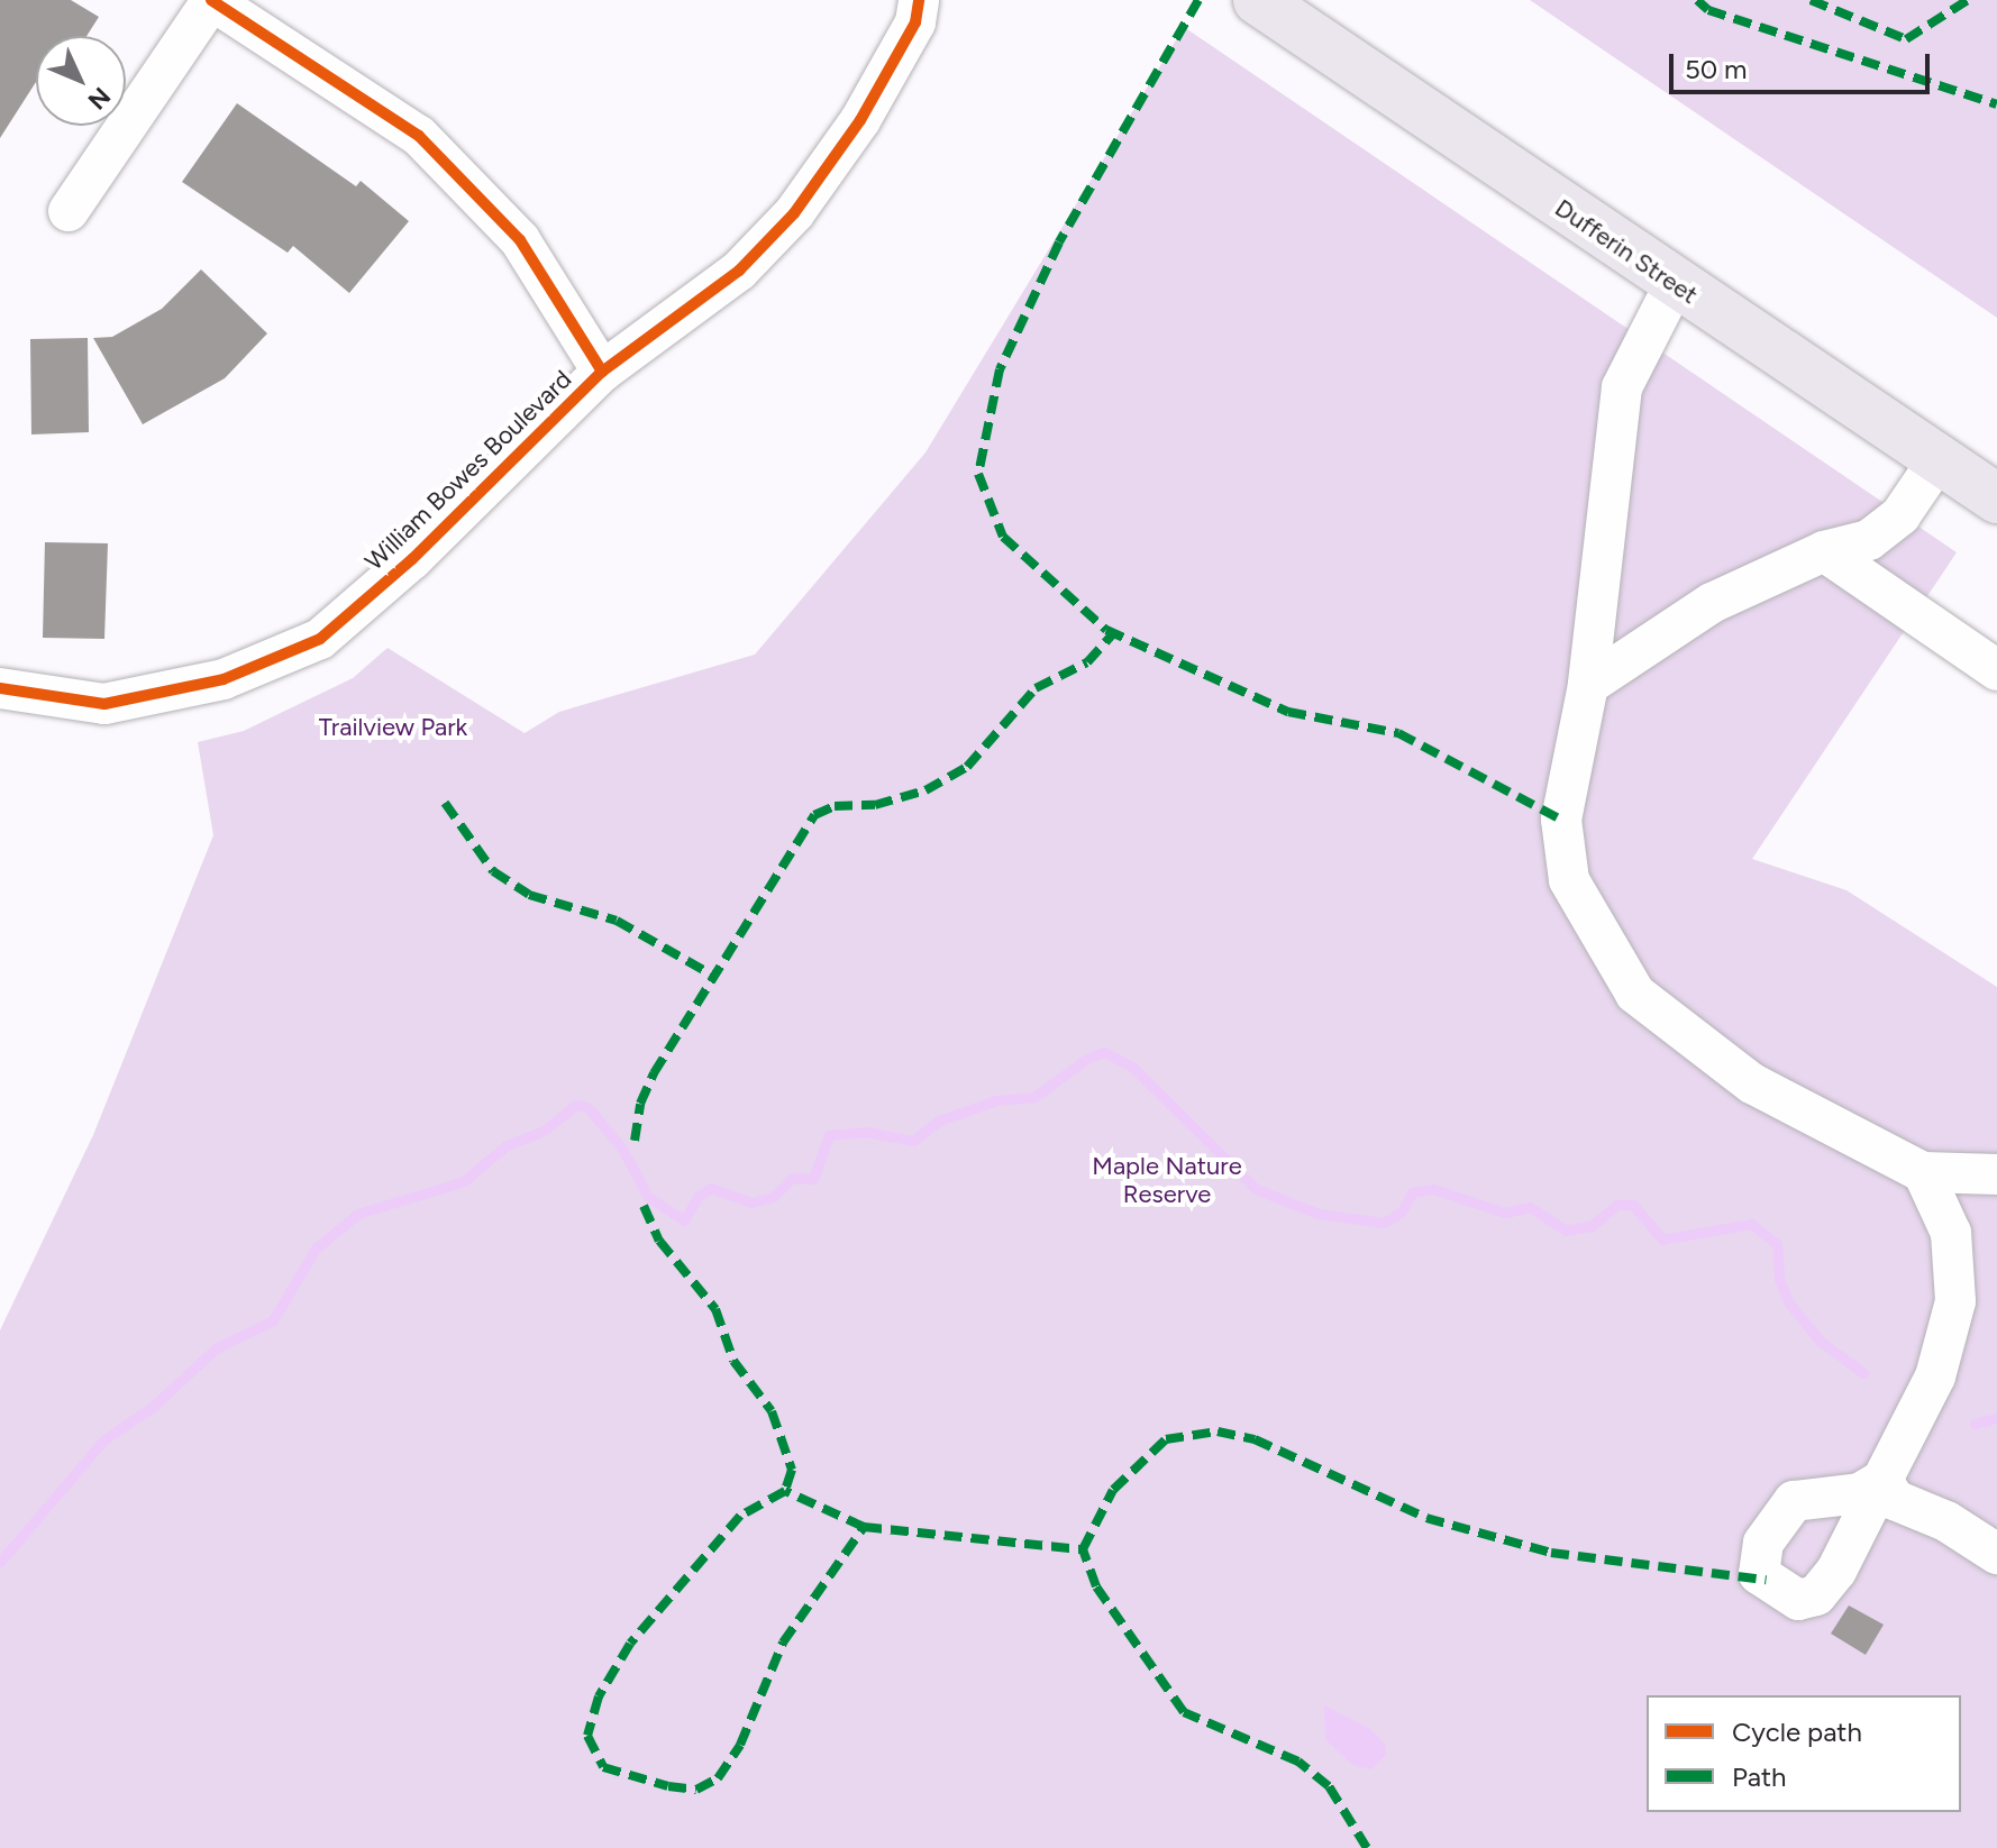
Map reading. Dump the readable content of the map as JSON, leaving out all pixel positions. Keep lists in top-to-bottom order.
{
  "streets": {
    "main road": ["Dufferin Street"],
    "street": ["William Bowes Boulevard"]
  },
  "parks": ["Trailview Park", "Maple Nature Reserve"],
  "legend": ["Cycle path", "Path"],
  "scale_bar": "50 m",
  "north": "bottom right"
}
